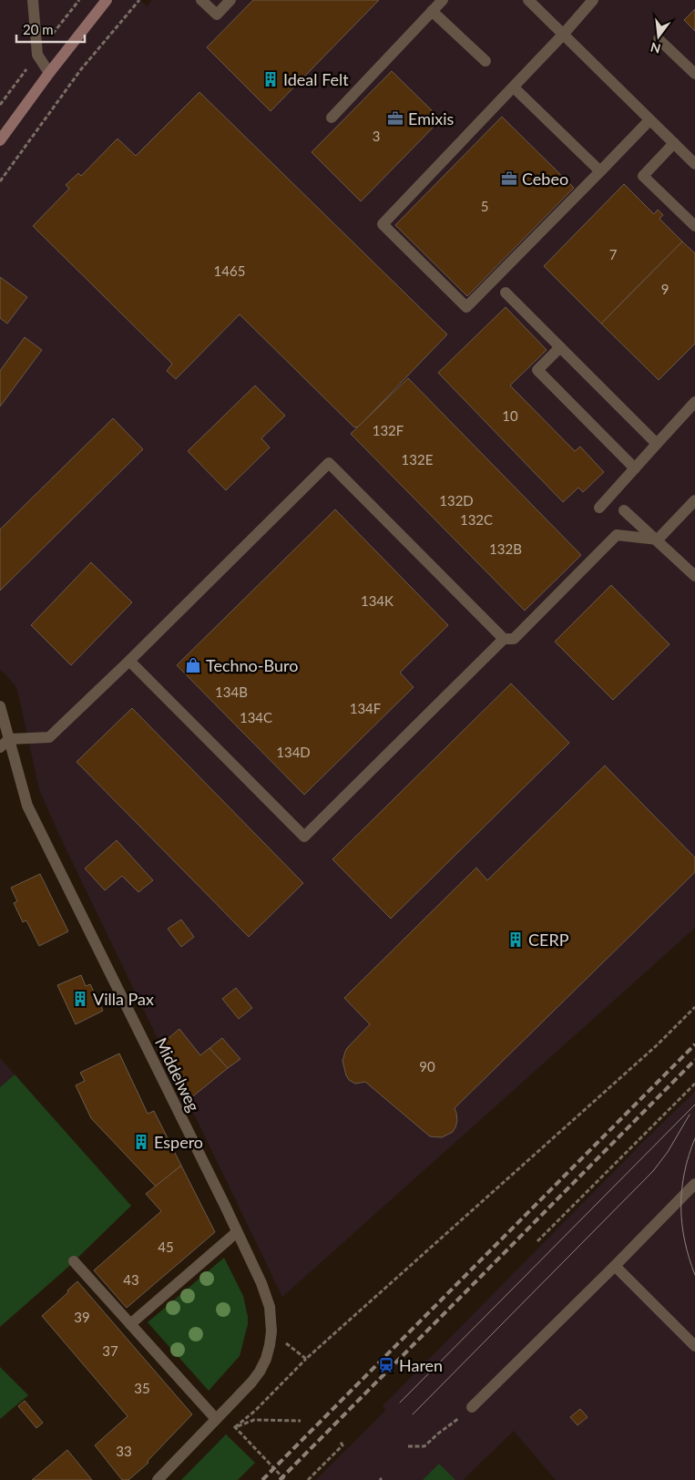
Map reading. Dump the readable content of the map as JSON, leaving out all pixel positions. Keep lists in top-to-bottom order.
{
  "streets": {
    "street": ["Middelweg"]
  },
  "places": {
    "building": [
      "Ideal Felt",
      "CERP",
      "Villa Pax",
      "Espero"
    ],
    "office": ["Emixis", "Cebeo"],
    "shop": ["Techno-Buro"],
    "station": ["Haren"]
  },
  "house_numbers": [
    "3",
    "5",
    "7",
    "1465",
    "9",
    "10",
    "132F",
    "132E",
    "132D",
    "132C",
    "132B",
    "134K",
    "134B",
    "134F",
    "134C",
    "134D",
    "90",
    "45",
    "43",
    "39",
    "37",
    "35",
    "33"
  ],
  "scale_bar": "20 m",
  "north": "bottom"
}
